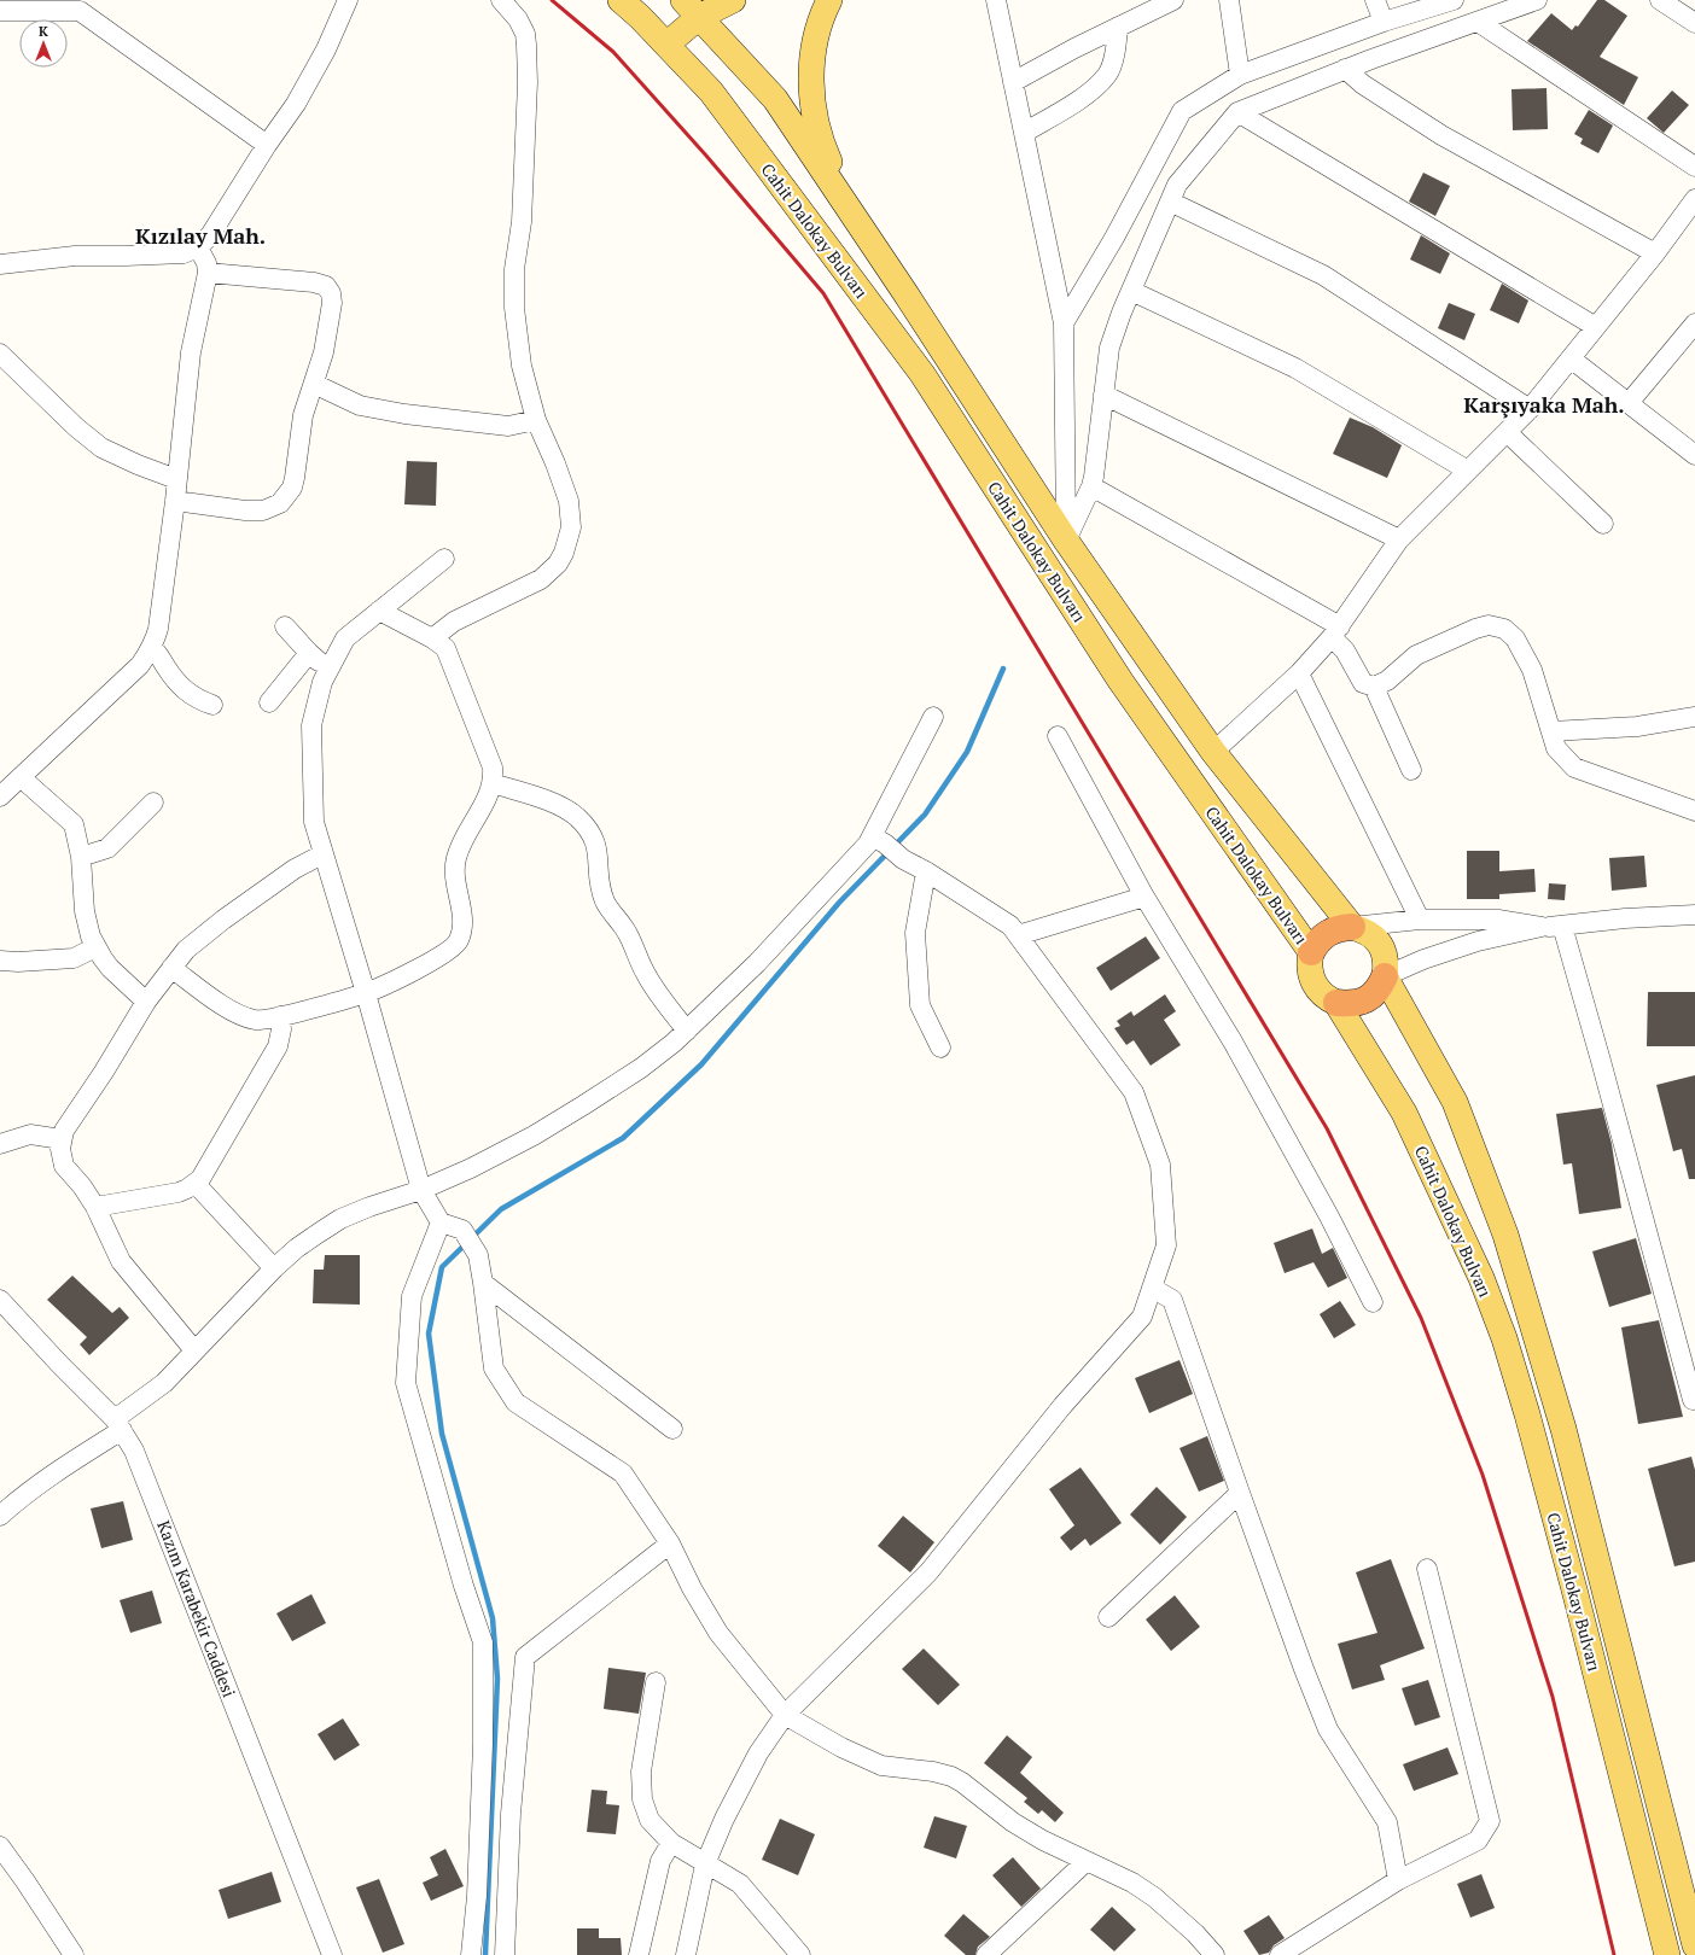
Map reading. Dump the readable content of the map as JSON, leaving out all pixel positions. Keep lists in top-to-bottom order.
{
  "streets": {
    "main road": ["Cahit Dalokay Bulvarı"],
    "street": ["Kazım Karabekir Caddesi"]
  },
  "districts": ["Kızılay Mah.", "Karşıyaka Mah."],
  "north": "top"
}
